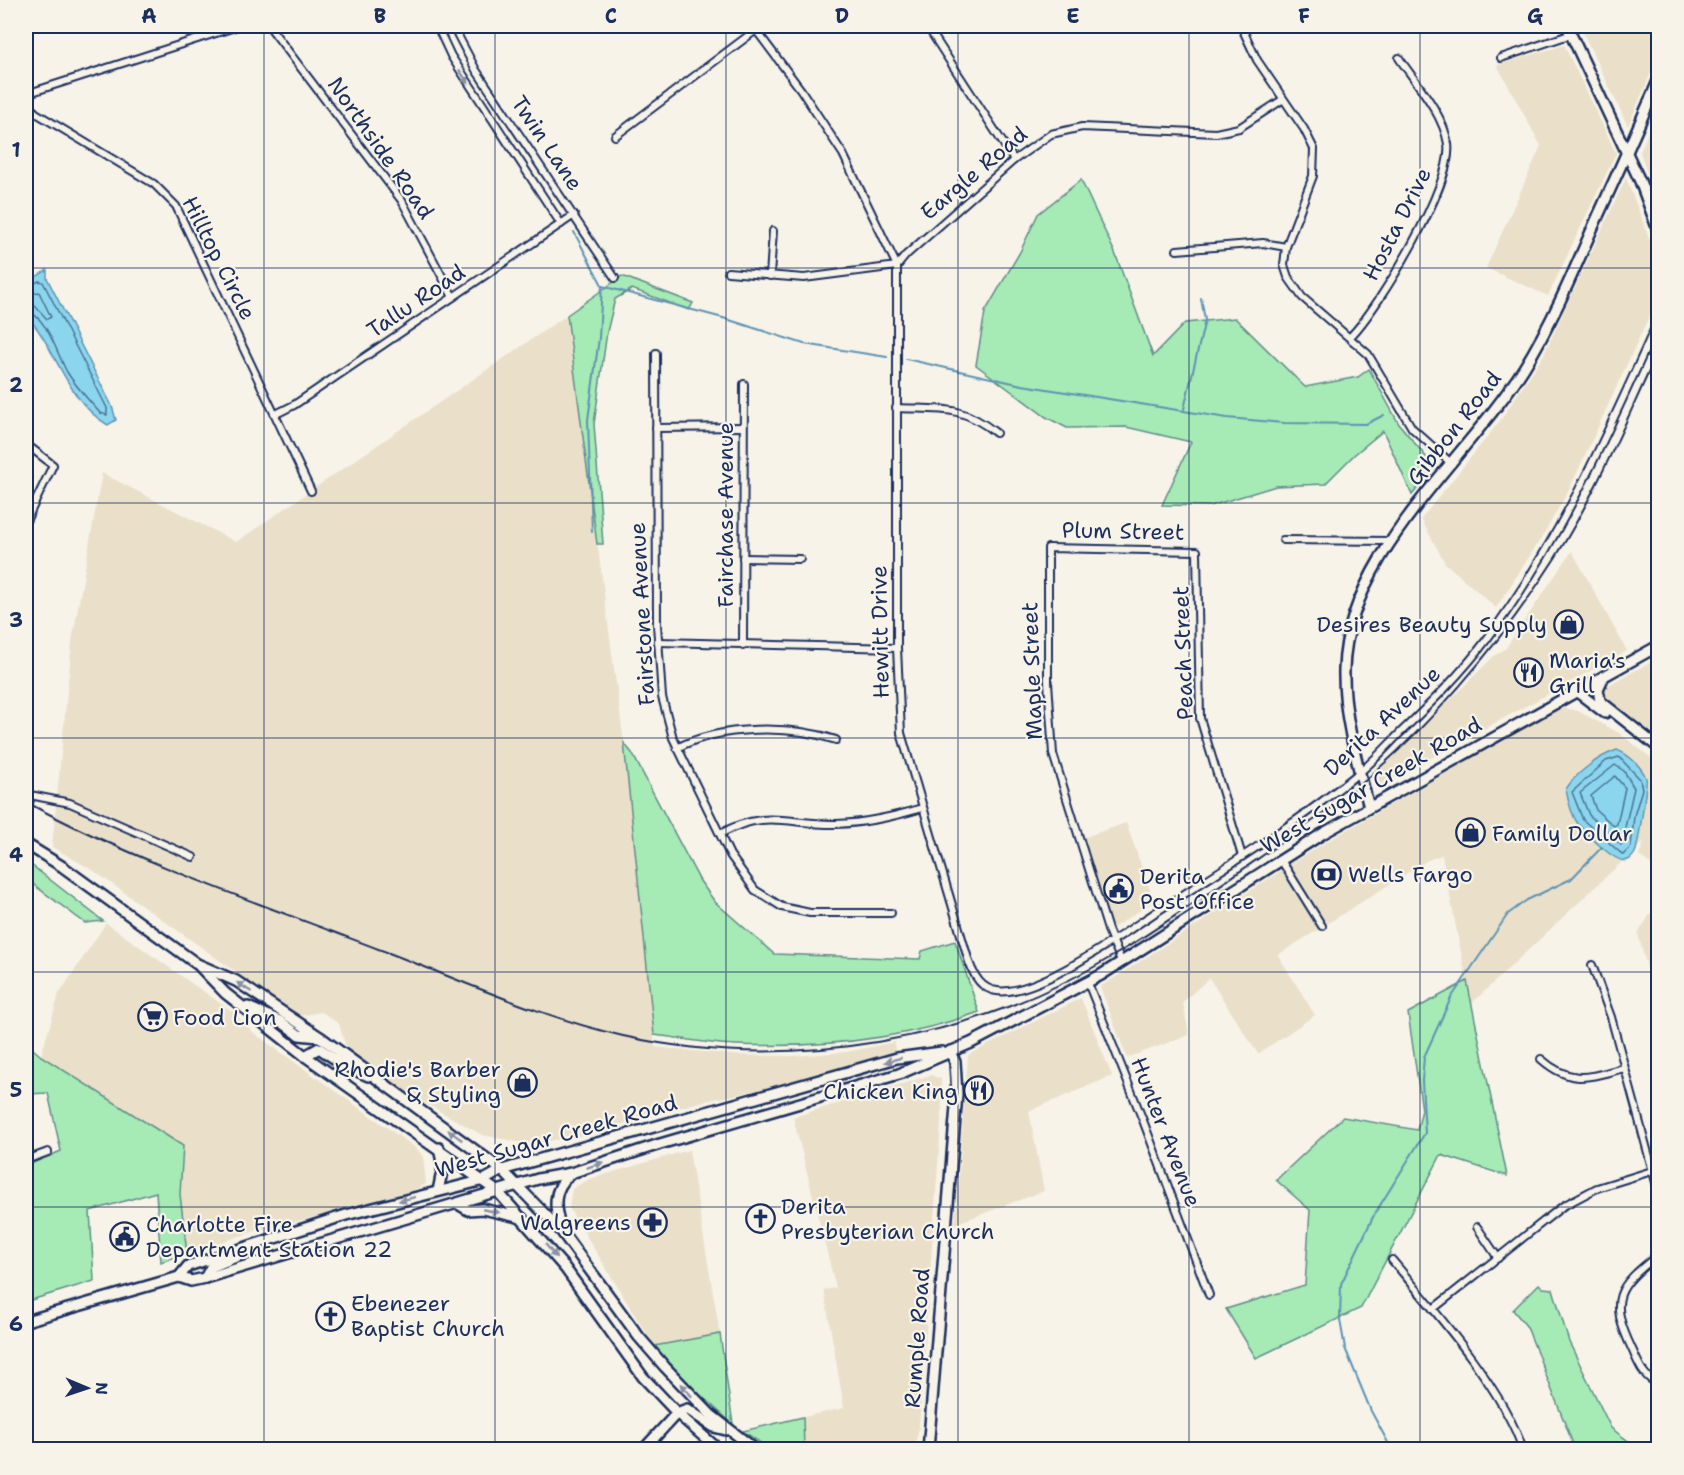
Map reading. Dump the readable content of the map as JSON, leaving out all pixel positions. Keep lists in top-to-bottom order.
{
  "streets": {
    "main road": ["Gibbon Road", "West Sugar Creek Road", "Rumple Road"],
    "street": [
      "Twin Lane",
      "Northside Road",
      "Eargle Road",
      "Hosta Drive",
      "Hilltop Circle",
      "Tallu Road",
      "Fairchase Avenue",
      "Plum Street",
      "Fairstone Avenue",
      "Hewitt Drive",
      "Peach Street",
      "Maple Street",
      "Derita Avenue",
      "Hunter Avenue"
    ]
  },
  "crossings": [
    ["Twin Lane", "Tallu Road"],
    ["Northside Road", "Tallu Road"],
    ["Eargle Road", "Hewitt Drive"],
    ["Hilltop Circle", "Tallu Road"],
    ["Gibbon Road", "Derita Avenue"],
    ["Gibbon Road", "West Sugar Creek Road"],
    ["Plum Street", "Peach Street"],
    ["Plum Street", "Maple Street"],
    ["Hewitt Drive", "Derita Avenue"],
    ["Peach Street", "Derita Avenue"],
    ["Maple Street", "Derita Avenue"],
    ["Maple Street", "West Sugar Creek Road"],
    ["West Sugar Creek Road", "Hunter Avenue"],
    ["West Sugar Creek Road", "Rumple Road"]
  ],
  "places": {
    "shop": ["Desires Beauty Supply", "Family Dollar", "Rhodie's Barber & Styling"],
    "restaurant": ["Maria's Grill", "Chicken King"],
    "bank": ["Wells Fargo"],
    "public building": ["Derita Post Office", "Charlotte Fire Department Station 22"],
    "supermarket": ["Food Lion"],
    "church": ["Derita Presbyterian Church", "Ebenezer Baptist Church"],
    "pharmacy": ["Walgreens"]
  },
  "north": "right",
  "grid": {
    "columns": [
      "A",
      "B",
      "C",
      "D",
      "E",
      "F",
      "G"
    ],
    "rows": [
      "1",
      "2",
      "3",
      "4",
      "5",
      "6"
    ]
  }
}
